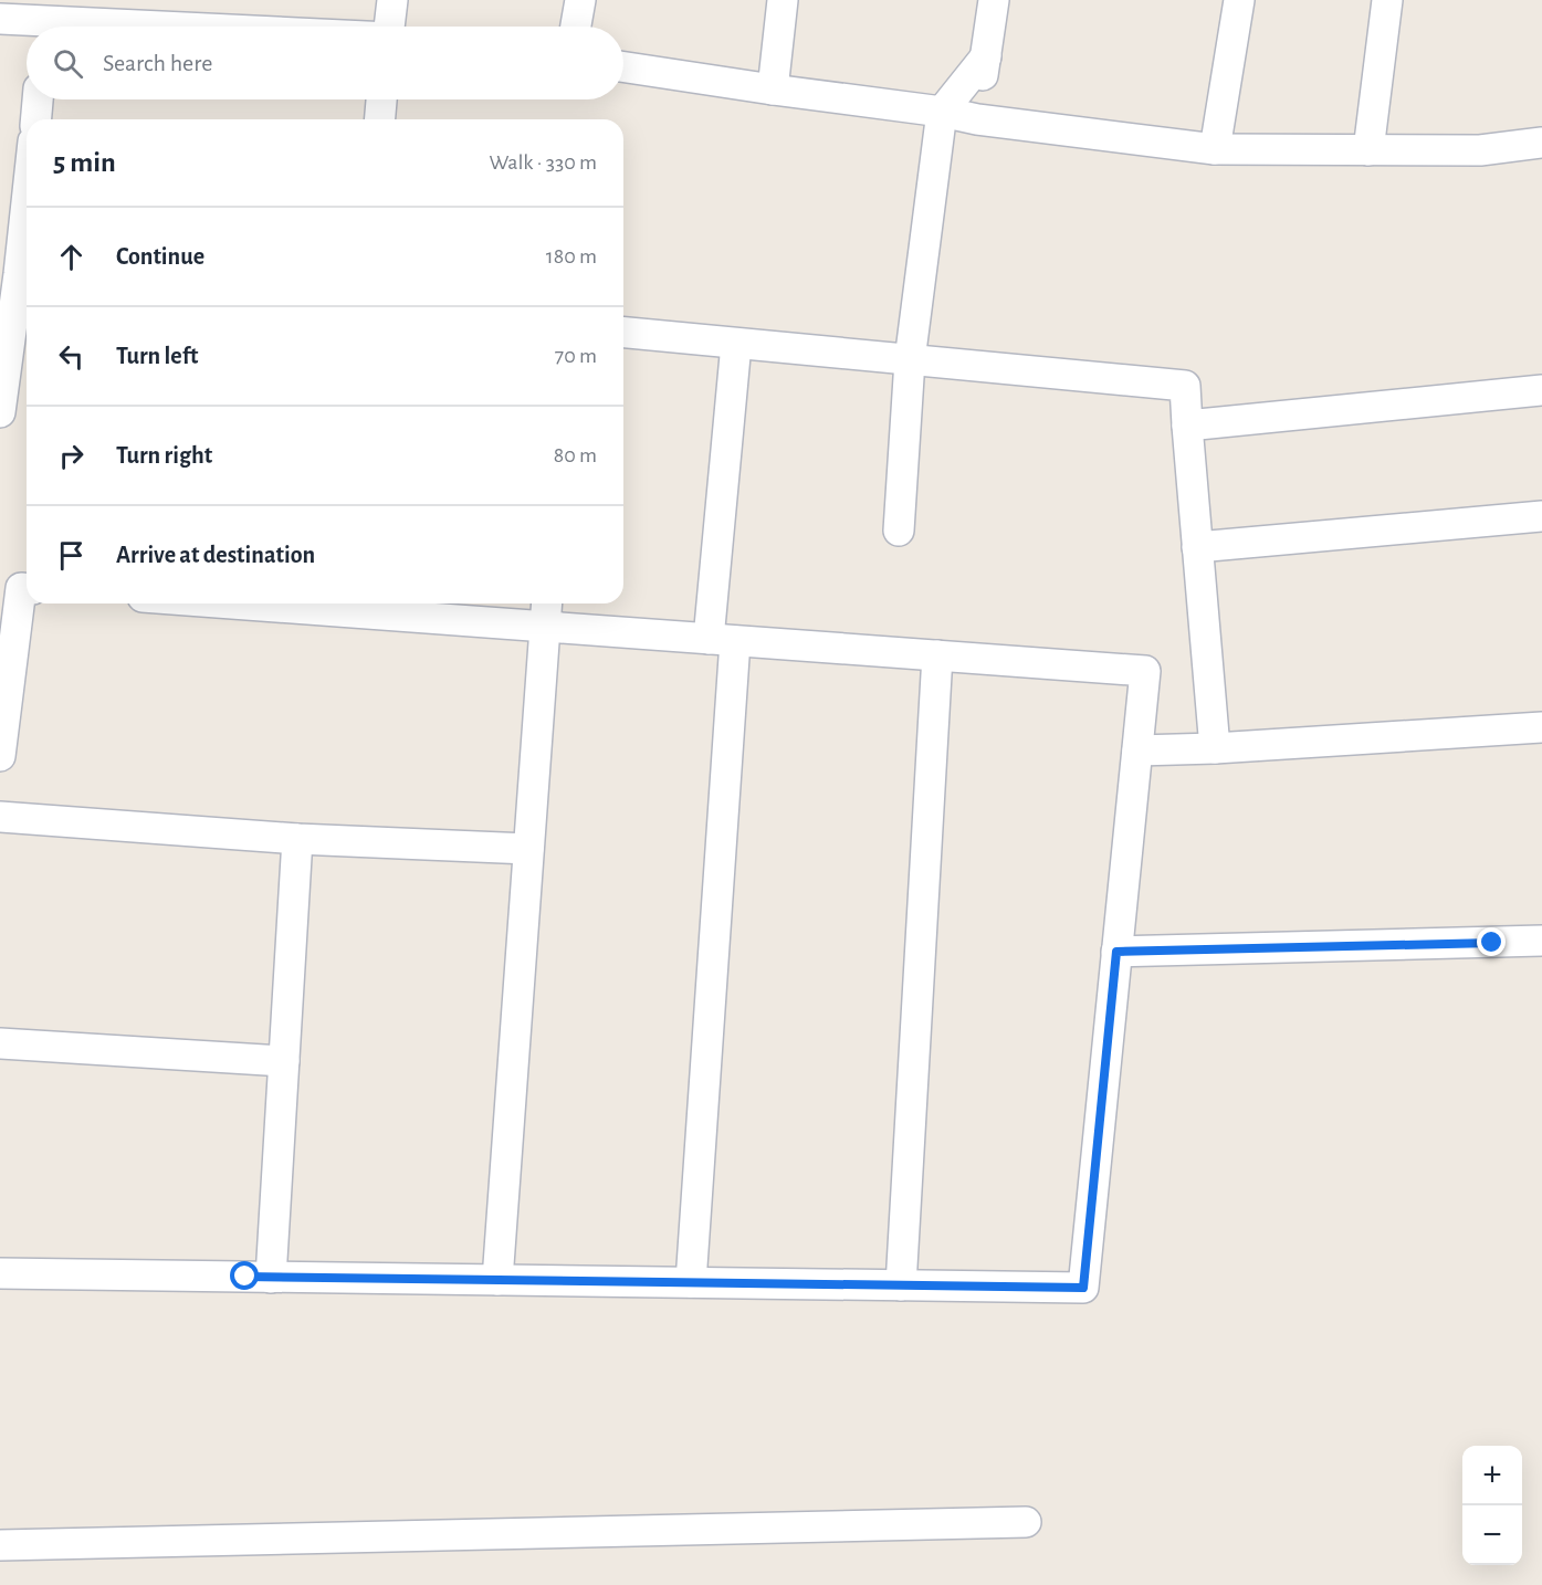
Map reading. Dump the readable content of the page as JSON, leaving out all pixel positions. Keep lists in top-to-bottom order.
{
  "page": {
    "search": "Search here",
    "heading": ["5 min", "Walk · 330 m"],
    "list": [
      ["Continue", "180 m"],
      ["Turn left", "70 m"],
      ["Turn right", "80 m"],
      "Arrive at destination"
    ],
    "map_buttons": ["+", "−"]
  }
}
